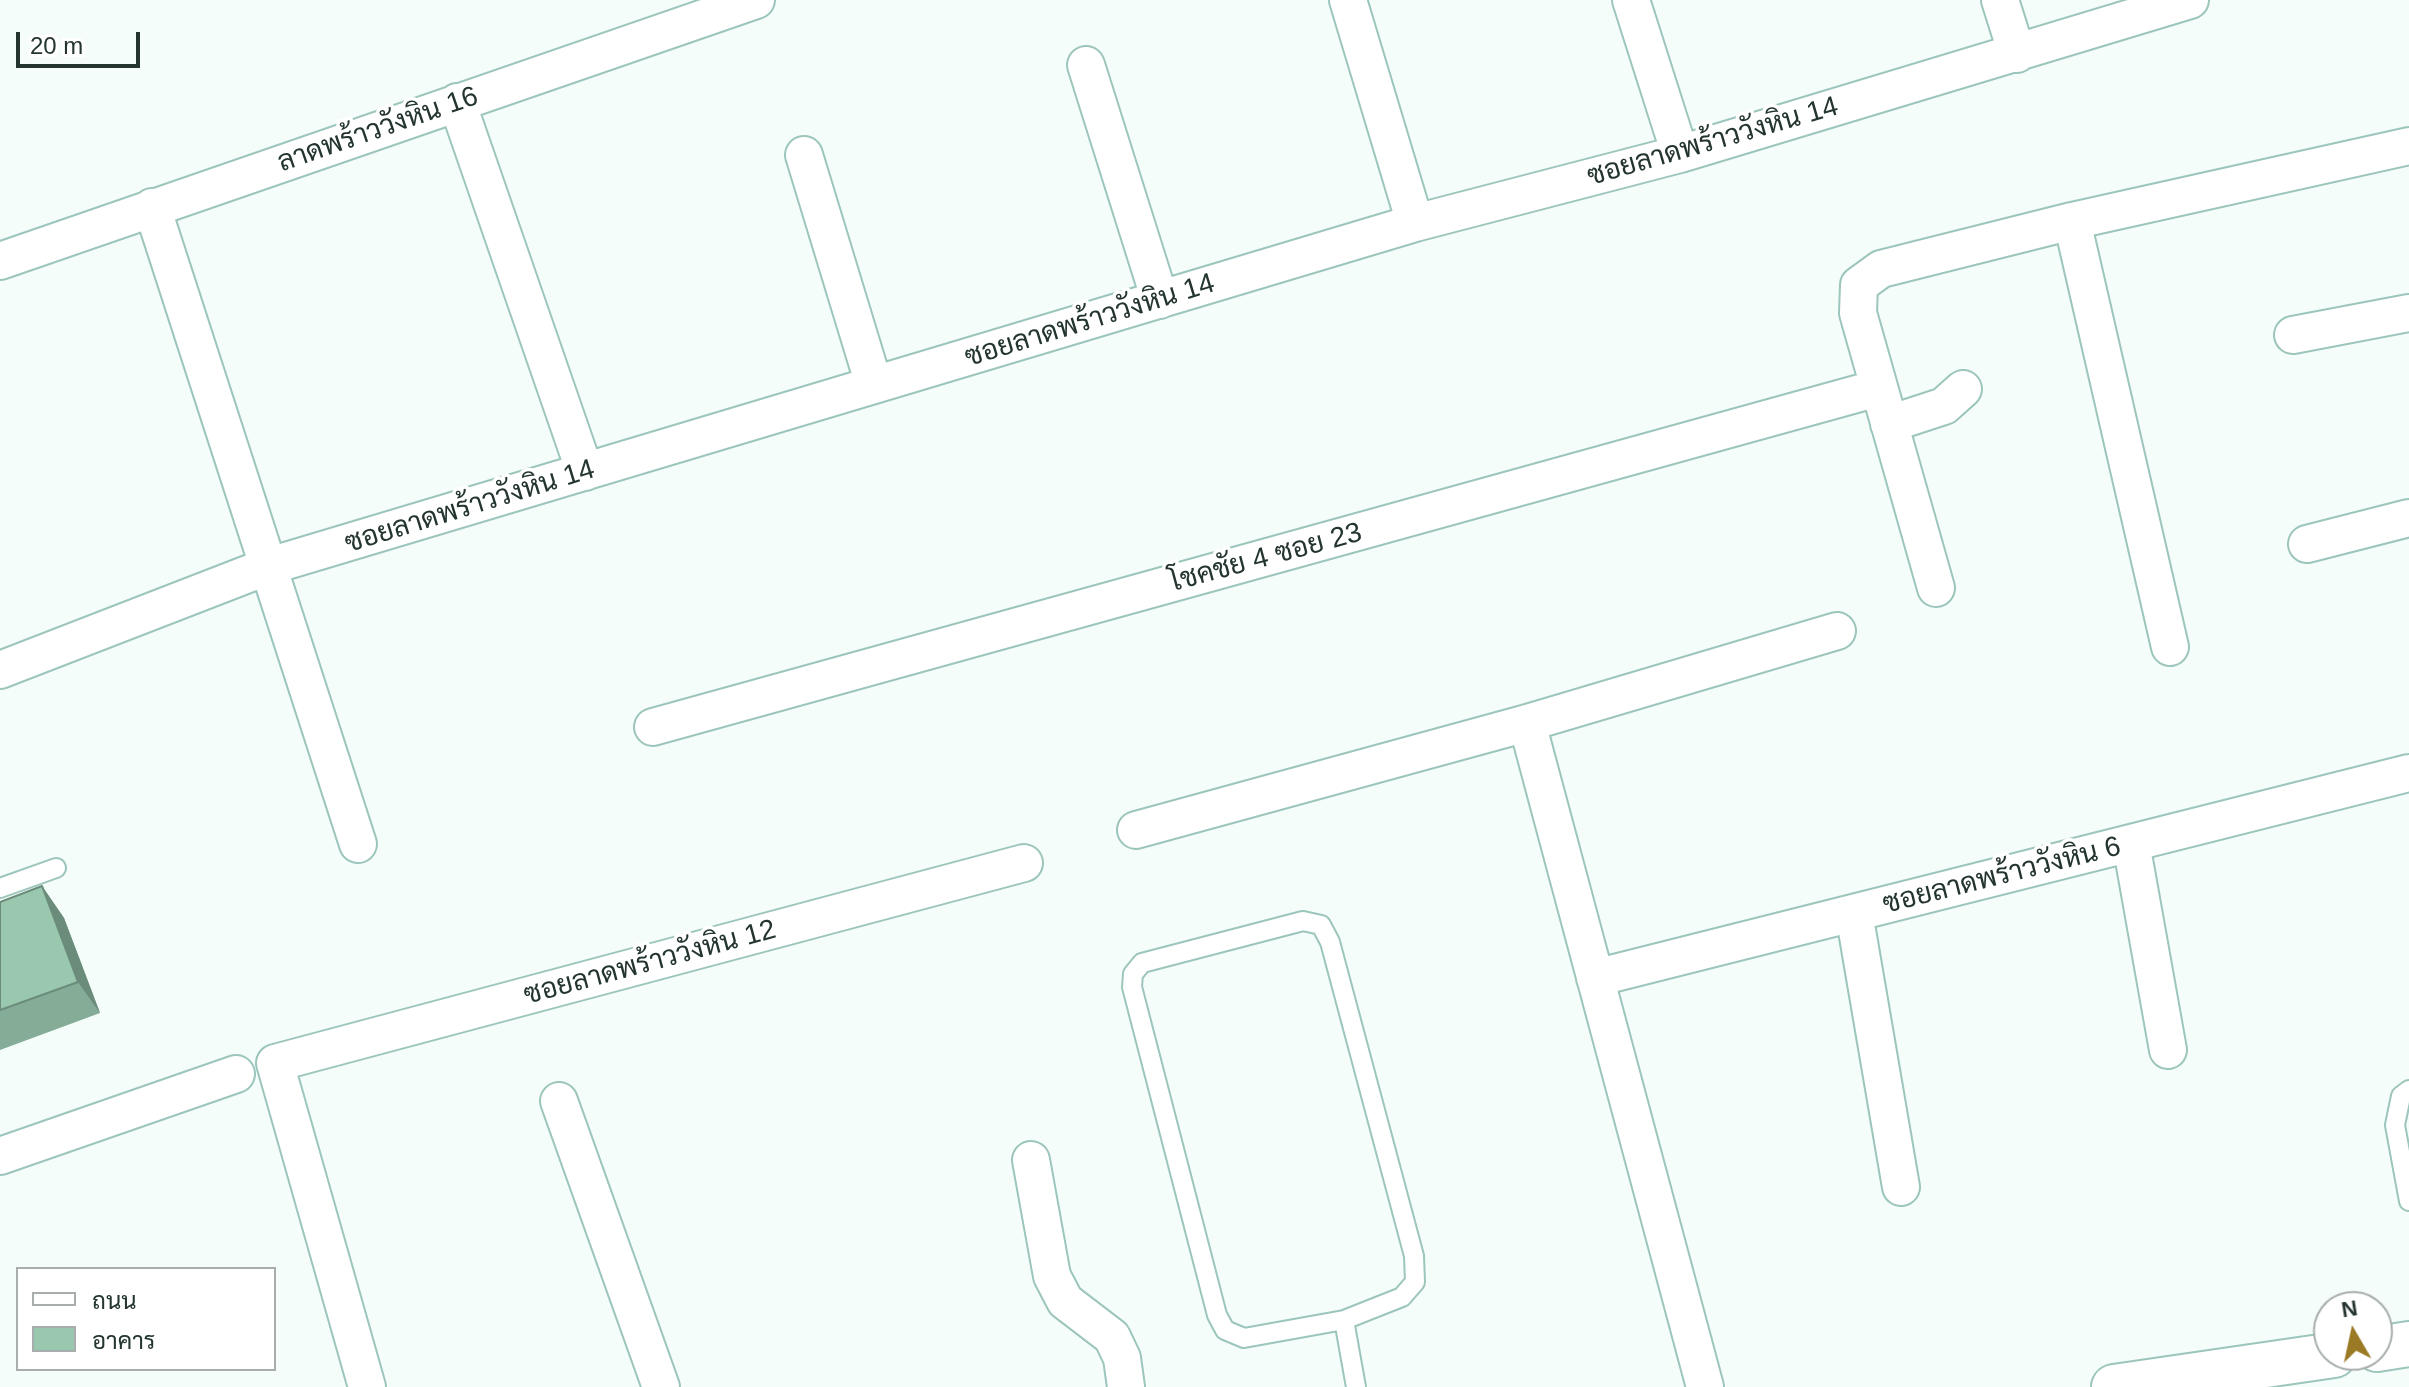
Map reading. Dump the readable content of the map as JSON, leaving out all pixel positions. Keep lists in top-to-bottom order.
{
  "streets": {
    "street": [
      "ลาดพร้าววังหิน 16",
      "ซอยลาดพร้าววังหิน 14",
      "โชคชัย 4 ซอย 23",
      "ซอยลาดพร้าววังหิน 6",
      "ซอยลาดพร้าววังหิน 12"
    ]
  },
  "legend": ["ถนน", "อาคาร"],
  "scale_bar": "20 m",
  "north": "top"
}
